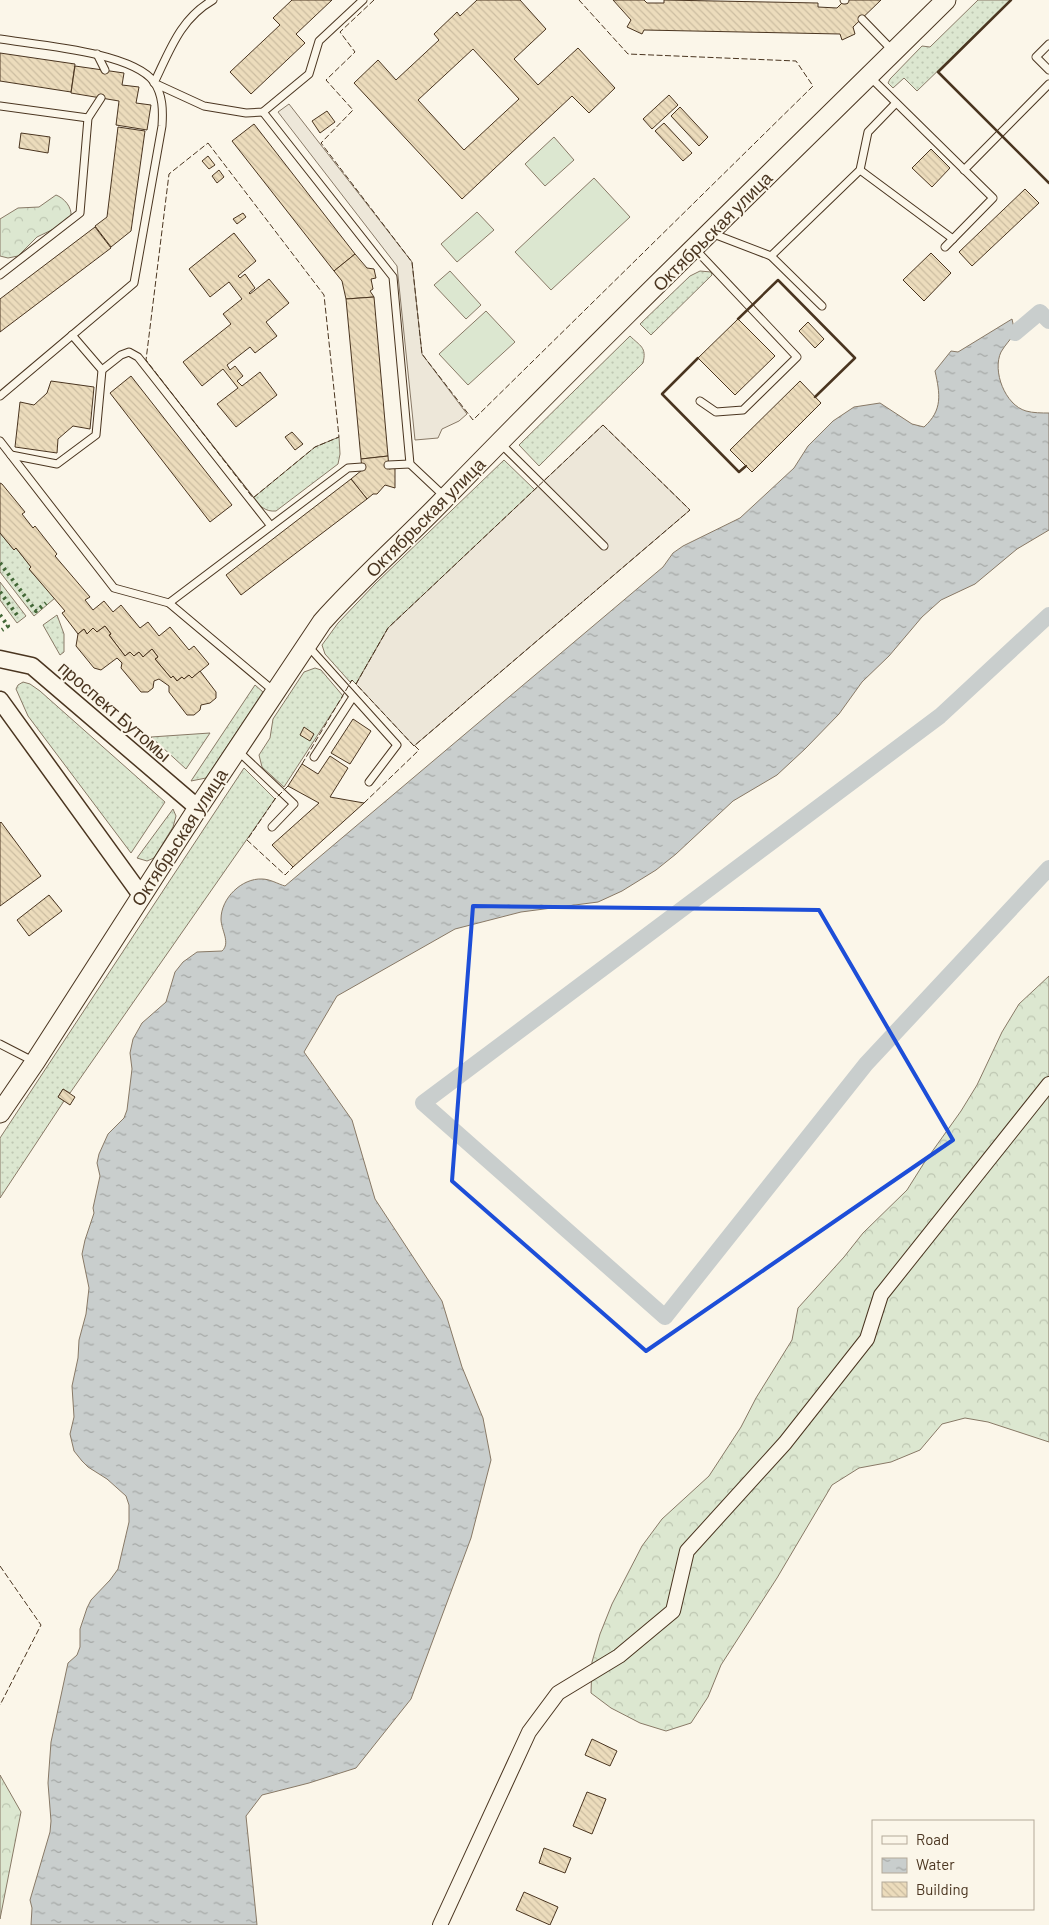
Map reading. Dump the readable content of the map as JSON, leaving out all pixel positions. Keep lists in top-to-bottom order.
{
  "streets": {
    "main road": ["Октябрьская улица"],
    "street": ["проспект Бутомы"]
  },
  "crossings": [
    ["Октябрьская улица", "проспект Бутомы"]
  ],
  "legend": ["Road", "Water", "Building"]
}
